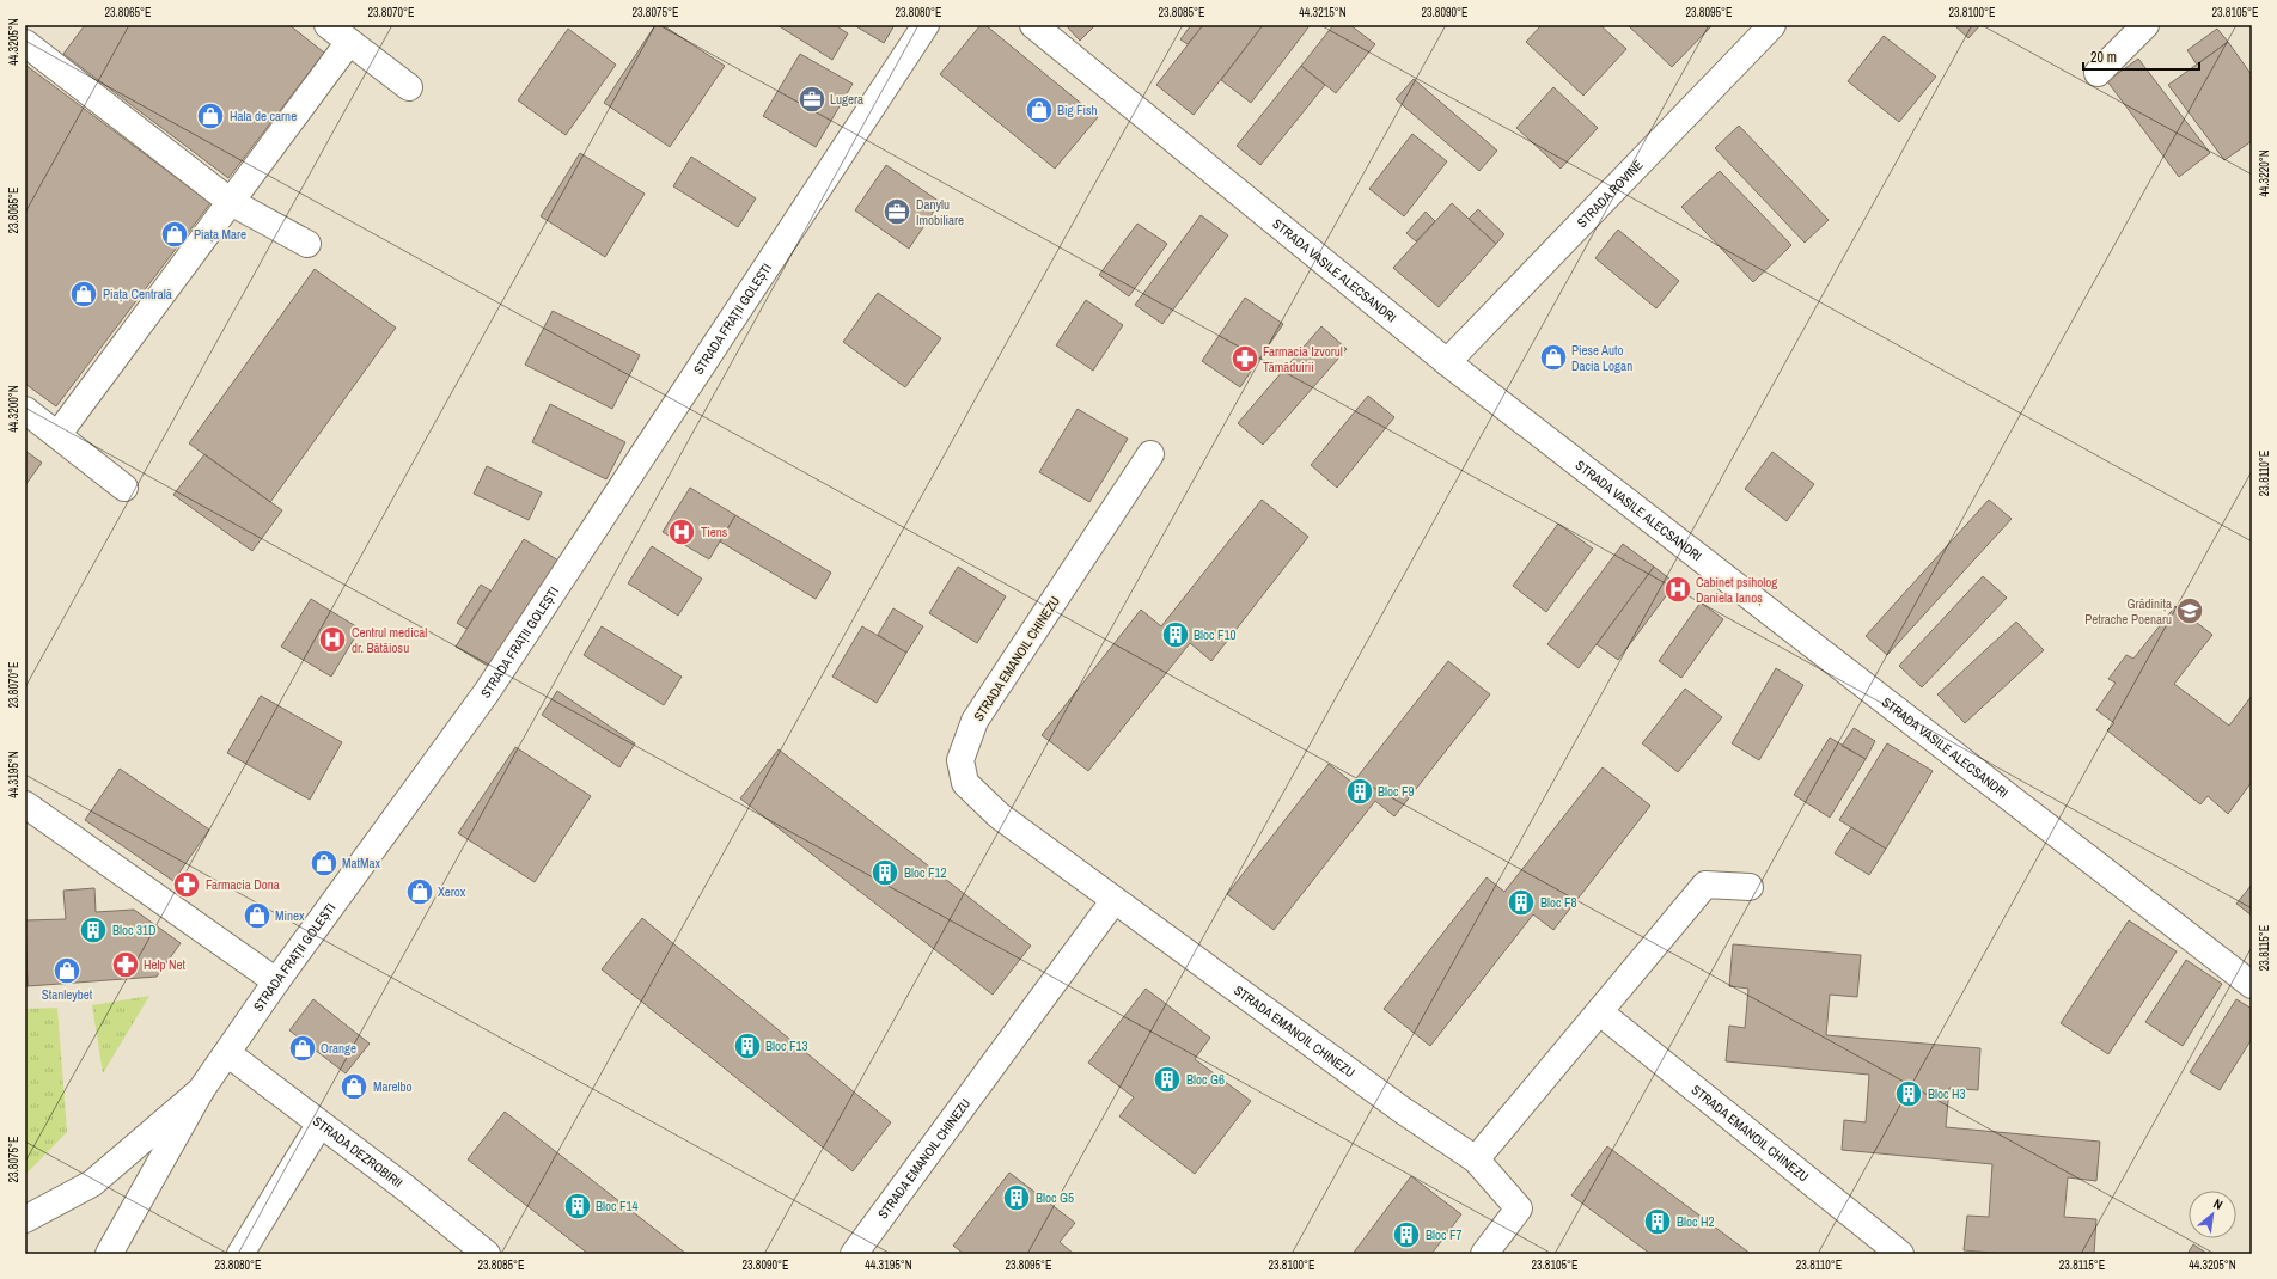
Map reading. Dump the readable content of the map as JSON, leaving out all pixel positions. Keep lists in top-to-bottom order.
{
  "streets": {
    "street": [
      "STRADA ROVINE",
      "STRADA VASILE ALECSANDRI",
      "STRADA FRAȚII GOLEȘTI",
      "STRADA EMANOIL CHINEZU",
      "STRADA DEZROBIRII"
    ]
  },
  "crossings": [
    ["STRADA ROVINE", "STRADA VASILE ALECSANDRI"],
    ["STRADA FRAȚII GOLEȘTI", "STRADA DEZROBIRII"]
  ],
  "places": {
    "office": ["Lugera", "Danylu Imobiliare"],
    "shop": [
      "Big Fish",
      "Hala de carne",
      "Piața Mare",
      "Piața Centrală",
      "Piese Auto Dacia Logan",
      "MatMax",
      "Xerox",
      "Minex",
      "Stanleybet",
      "Orange",
      "Marelbo"
    ],
    "pharmacy": ["Farmacia Izvorul Tămăduirii", "Farmacia Dona", "Help Net"],
    "hospital": ["Tiens", "Cabinet psiholog Daniela Ianoș", "Centrul medical dr. Bătăiosu"],
    "school or university": ["Grădinița Petrache Poenaru"],
    "building": [
      "Bloc F10",
      "Bloc F9",
      "Bloc F12",
      "Bloc F8",
      "Bloc 31D",
      "Bloc F13",
      "Bloc G6",
      "Bloc H3",
      "Bloc G5",
      "Bloc F14",
      "Bloc H2",
      "Bloc F7"
    ]
  },
  "scale_bar": "20 m",
  "north": "top right",
  "coordinates": [
    "23.8065°E",
    "23.8070°E",
    "23.8075°E",
    "23.8080°E",
    "23.8085°E",
    "44.3215°N",
    "23.8090°E",
    "23.8095°E",
    "23.8100°E",
    "23.8105°E",
    "44.3205°N",
    "44.3220°N",
    "44.3200°N",
    "23.8110°E",
    "44.3195°N",
    "23.8115°E"
  ]
}
